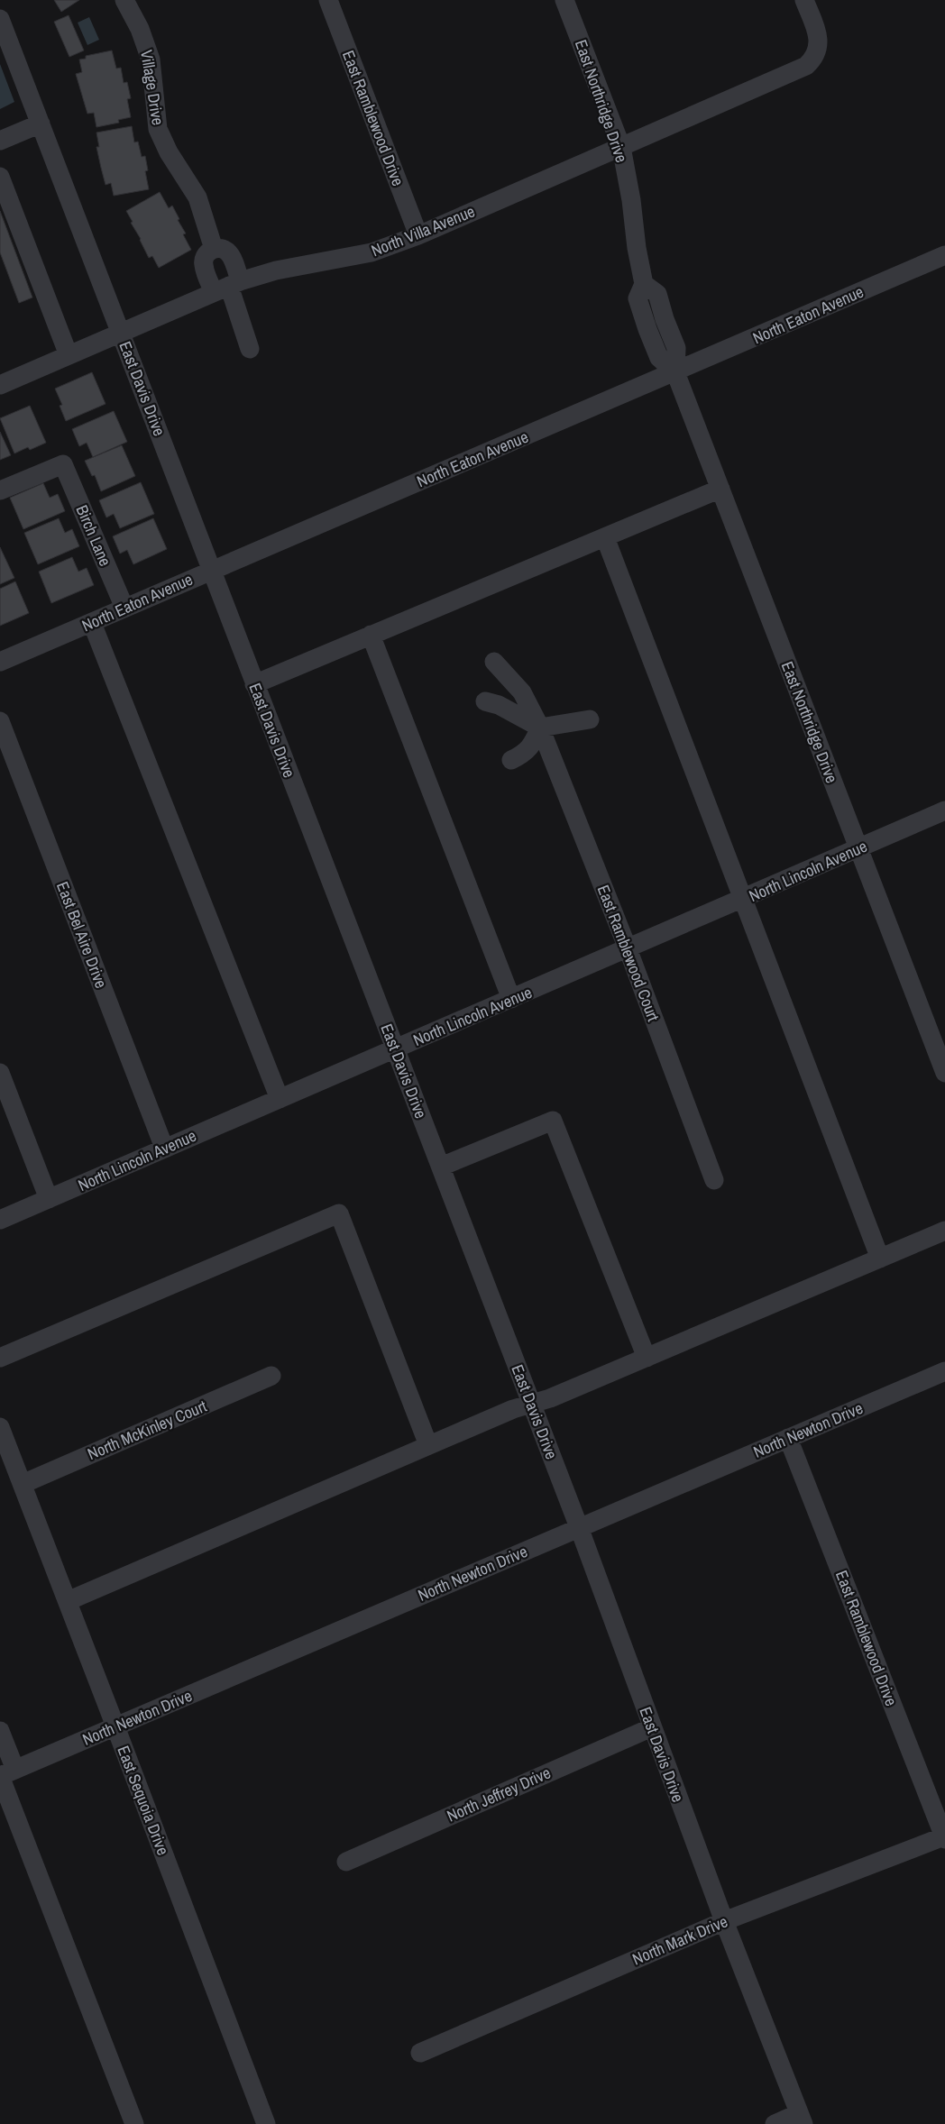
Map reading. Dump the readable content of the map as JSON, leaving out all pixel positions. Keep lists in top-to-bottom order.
{
  "streets": {
    "street": [
      "Village Drive",
      "East Northridge Drive",
      "East Ramblewood Drive",
      "North Villa Avenue",
      "North Eaton Avenue",
      "East Davis Drive",
      "Birch Lane",
      "North Lincoln Avenue",
      "East Bel Aire Drive",
      "East Ramblewood Court",
      "North McKinley Court",
      "North Newton Drive",
      "North Jeffrey Drive",
      "East Sequoia Drive",
      "North Mark Drive"
    ]
  },
  "crossings": [
    ["East Northridge Drive", "North Villa Avenue"],
    ["East Northridge Drive", "North Eaton Avenue"],
    ["East Northridge Drive", "North Lincoln Avenue"],
    ["East Ramblewood Drive", "North Villa Avenue"],
    ["East Ramblewood Drive", "North Newton Drive"],
    ["East Ramblewood Drive", "North Mark Drive"],
    ["North Villa Avenue", "East Davis Drive"],
    ["North Eaton Avenue", "East Davis Drive"],
    ["North Eaton Avenue", "Birch Lane"],
    ["East Davis Drive", "North Lincoln Avenue"],
    ["East Davis Drive", "North Newton Drive"],
    ["East Davis Drive", "North Jeffrey Drive"],
    ["East Davis Drive", "North Mark Drive"],
    ["North Lincoln Avenue", "East Bel Aire Drive"],
    ["North Lincoln Avenue", "East Ramblewood Court"],
    ["North McKinley Court", "East Sequoia Drive"],
    ["North Newton Drive", "East Sequoia Drive"]
  ]
}
